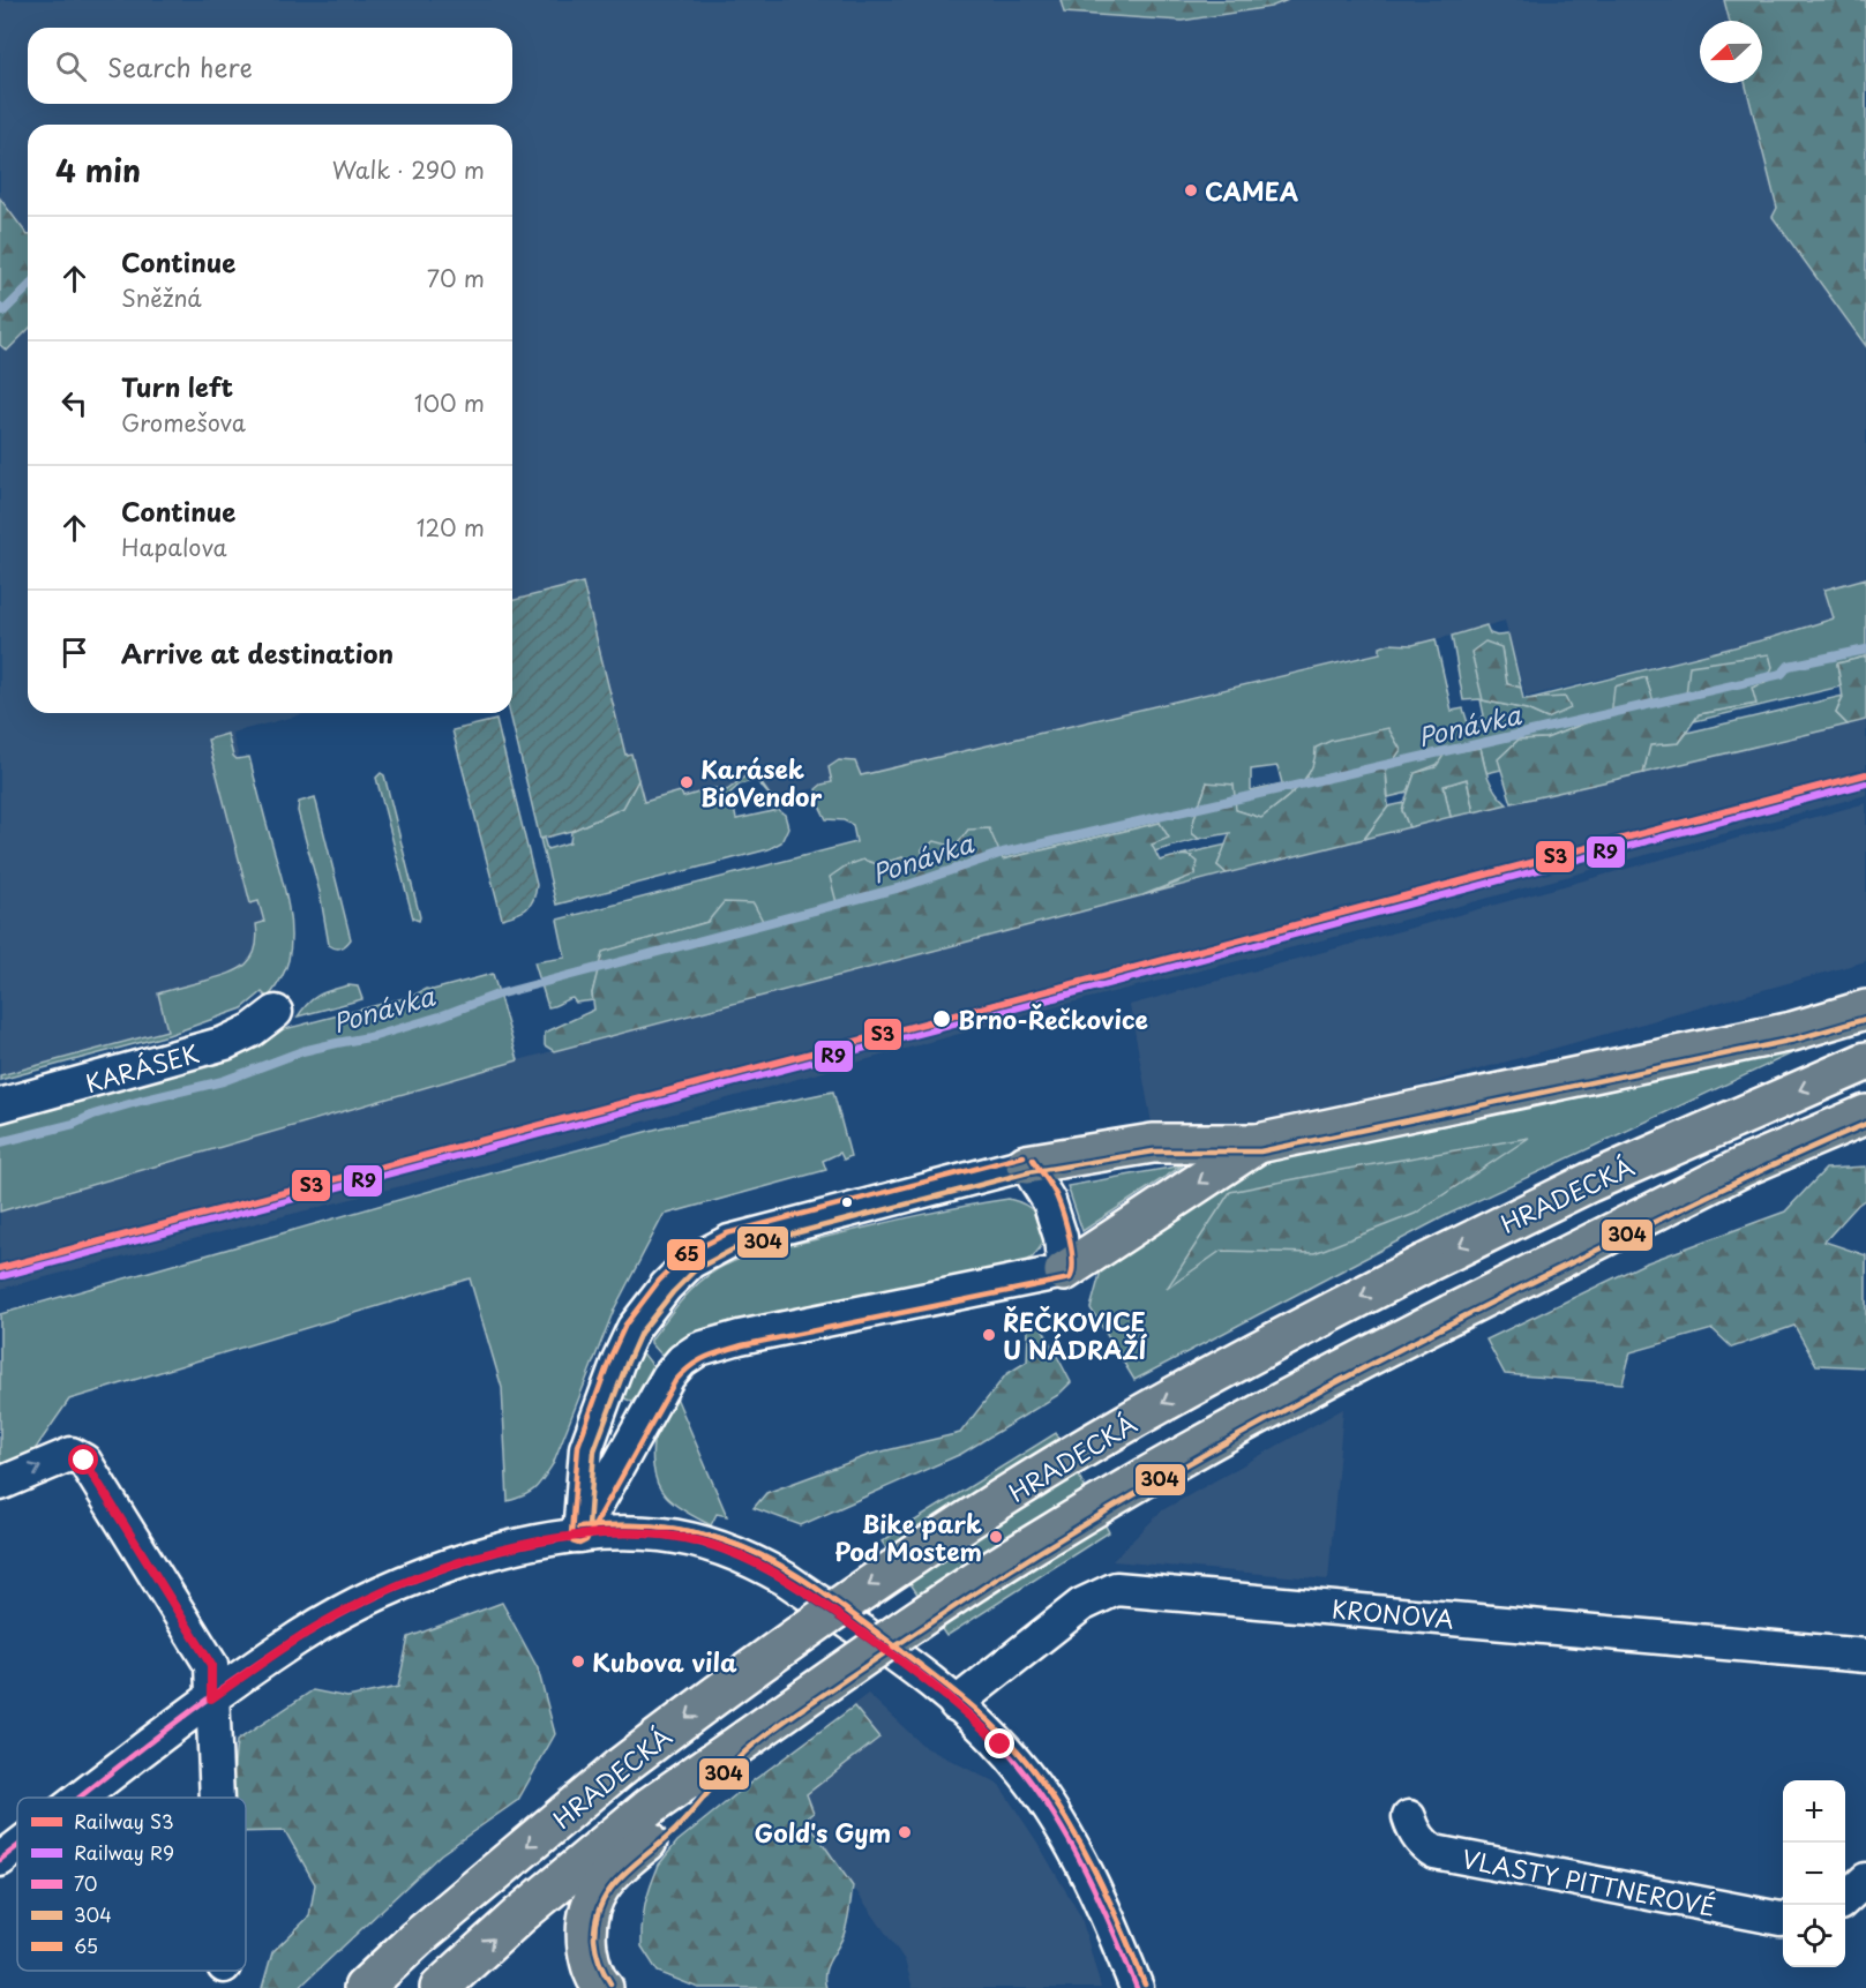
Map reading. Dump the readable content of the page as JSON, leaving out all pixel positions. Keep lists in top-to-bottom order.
{
  "streets": {
    "highway": ["HRADECKÁ"],
    "street": ["KARÁSEK", "KRONOVA", "VLASTY PITTNEROVÉ"]
  },
  "water": ["Ponávka"],
  "places": [
    "CAMEA",
    "Karásek BioVendor",
    "Brno-Řečkovice",
    "ŘEČKOVICE U NÁDRAŽÍ",
    "Bike park Pod Mostem",
    "Kubova vila",
    "Gold's Gym"
  ],
  "lines": [
    "rail line S3",
    "rail line R9",
    "transit line 304",
    "transit line 65",
    "transit line 70"
  ],
  "legend": [
    "Railway S3",
    "Railway R9",
    "70",
    "304",
    "65"
  ],
  "north": "left",
  "page": {
    "search": "Search here",
    "heading": ["4 min", "Walk · 290 m"],
    "list": [
      ["Continue", "Sněžná", "70 m"],
      ["Turn left", "Gromešova", "100 m"],
      ["Continue", "Hapalova", "120 m"],
      "Arrive at destination"
    ],
    "map_buttons": ["+", "−"]
  }
}
